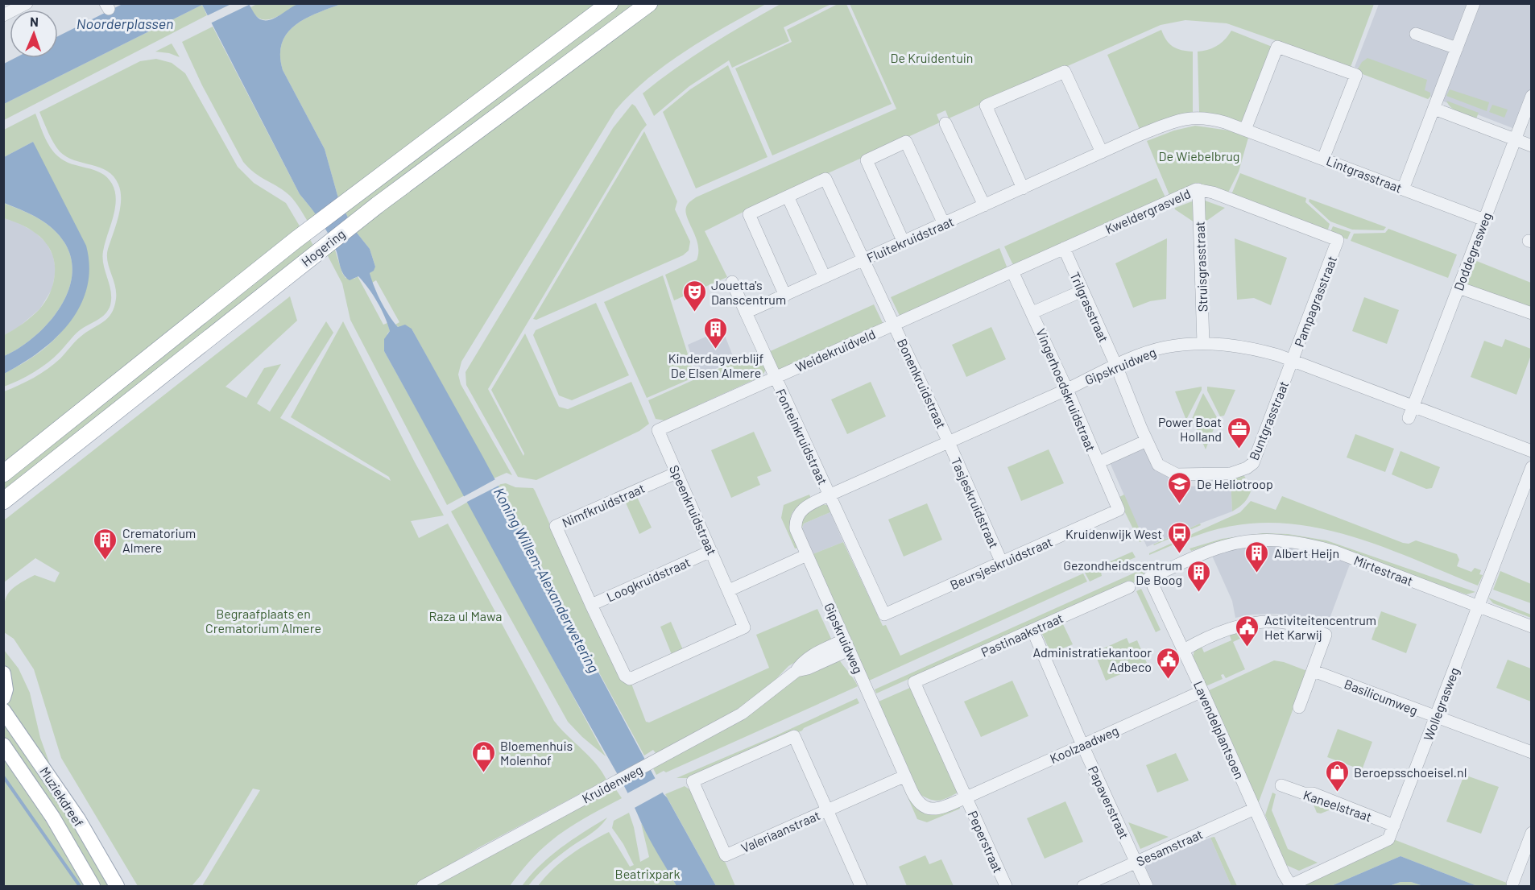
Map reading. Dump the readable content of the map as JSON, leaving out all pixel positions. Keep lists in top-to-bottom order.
{
  "streets": {
    "highway": ["Hogering"],
    "main road": ["Muziekdreef"],
    "street": [
      "Lintgrasstraat",
      "Kweldergrasveld",
      "Fluitekruidstraat",
      "Doddegrasweg",
      "Struisgrasstraat",
      "Pampagrasstraat",
      "Trilgrasstraat",
      "Weidekruidveld",
      "Gipskruidweg",
      "Bonenkruidstraat",
      "Vingerhoedskruidstraat",
      "Buntgrasstraat",
      "Fonteinkruidstraat",
      "Tasjeskruidstraat",
      "Nimfkruidstraat",
      "Speenkruidstraat",
      "Beursjeskruidstraat",
      "Mirtestraat",
      "Loogkruidstraat",
      "Pastinaakstraat",
      "Basilicumweg",
      "Wollegrasweg",
      "Lavendelplantsoen",
      "Koolzaadweg",
      "Kruidenweg",
      "Papaverstraat",
      "Kaneelstraat",
      "Valeriaanstraat",
      "Peperstraat",
      "Sesamstraat"
    ]
  },
  "crossings": [
    ["Lintgrasstraat", "Fluitekruidstraat"],
    ["Lintgrasstraat", "Doddegrasweg"],
    ["Kweldergrasveld", "Struisgrasstraat"],
    ["Kweldergrasveld", "Pampagrasstraat"],
    ["Kweldergrasveld", "Trilgrasstraat"],
    ["Kweldergrasveld", "Weidekruidveld"],
    ["Kweldergrasveld", "Vingerhoedskruidstraat"],
    ["Fluitekruidstraat", "Bonenkruidstraat"],
    ["Doddegrasweg", "Gipskruidweg"],
    ["Struisgrasstraat", "Gipskruidweg"],
    ["Pampagrasstraat", "Gipskruidweg"],
    ["Pampagrasstraat", "Buntgrasstraat"],
    ["Trilgrasstraat", "Gipskruidweg"],
    ["Trilgrasstraat", "Buntgrasstraat"],
    ["Weidekruidveld", "Bonenkruidstraat"],
    ["Weidekruidveld", "Vingerhoedskruidstraat"],
    ["Weidekruidveld", "Fonteinkruidstraat"],
    ["Weidekruidveld", "Speenkruidstraat"],
    ["Gipskruidweg", "Bonenkruidstraat"],
    ["Gipskruidweg", "Vingerhoedskruidstraat"],
    ["Gipskruidweg", "Buntgrasstraat"],
    ["Gipskruidweg", "Fonteinkruidstraat"],
    ["Gipskruidweg", "Tasjeskruidstraat"],
    ["Gipskruidweg", "Beursjeskruidstraat"],
    ["Gipskruidweg", "Koolzaadweg"],
    ["Gipskruidweg", "Kruidenweg"],
    ["Bonenkruidstraat", "Tasjeskruidstraat"],
    ["Vingerhoedskruidstraat", "Beursjeskruidstraat"],
    ["Fonteinkruidstraat", "Beursjeskruidstraat"],
    ["Tasjeskruidstraat", "Beursjeskruidstraat"],
    ["Nimfkruidstraat", "Speenkruidstraat"],
    ["Nimfkruidstraat", "Loogkruidstraat"],
    ["Speenkruidstraat", "Loogkruidstraat"],
    ["Mirtestraat", "Wollegrasweg"],
    ["Mirtestraat", "Lavendelplantsoen"],
    ["Pastinaakstraat", "Koolzaadweg"],
    ["Pastinaakstraat", "Papaverstraat"],
    ["Pastinaakstraat", "Peperstraat"],
    ["Basilicumweg", "Wollegrasweg"],
    ["Wollegrasweg", "Lavendelplantsoen"],
    ["Wollegrasweg", "Kaneelstraat"],
    ["Lavendelplantsoen", "Koolzaadweg"],
    ["Lavendelplantsoen", "Sesamstraat"],
    ["Koolzaadweg", "Papaverstraat"],
    ["Koolzaadweg", "Valeriaanstraat"],
    ["Koolzaadweg", "Peperstraat"],
    ["Papaverstraat", "Sesamstraat"]
  ],
  "water": ["Noorderplassen", "Koning Willem-Alexanderwetering"],
  "parks": [
    "De Kruidentuin",
    "De Wiebelbrug",
    "Begraafplaats en Crematorium Almere",
    "Raza ul Mawa",
    "Beatrixpark"
  ],
  "places": {
    "theatre": ["Jouetta's Danscentrum"],
    "building": [
      "Kinderdagverblijf De Elsen Almere",
      "Crematorium Almere",
      "Albert Heijn",
      "Gezondheidscentrum De Boog"
    ],
    "office": ["Power Boat Holland"],
    "school or university": ["De Heliotroop"],
    "bus stop": ["Kruidenwijk West"],
    "public building": ["Activiteitencentrum Het Karwij", "Administratiekantoor Adbeco"],
    "shop": ["Bloemenhuis Molenhof", "Beroepsschoeisel.nl"]
  },
  "north": "top"
}
